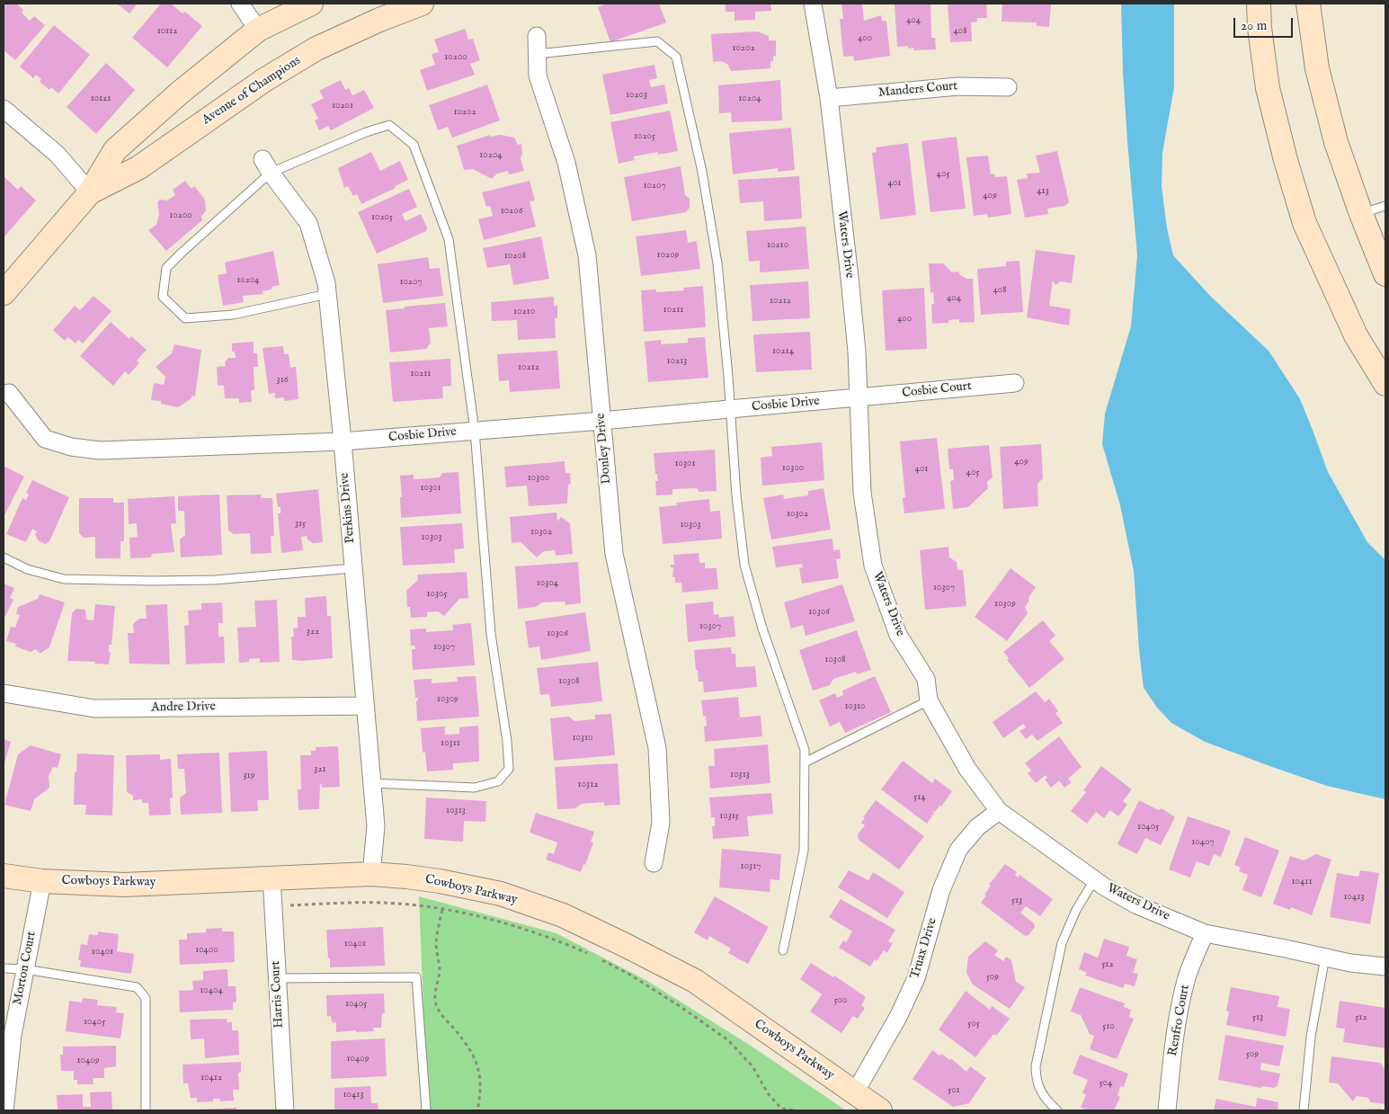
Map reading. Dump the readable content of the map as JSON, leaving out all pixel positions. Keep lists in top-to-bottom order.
{
  "streets": {
    "street": [
      "Manders Court",
      "Avenue of Champions",
      "Waters Drive",
      "Cosbie Court",
      "Cosbie Drive",
      "Donley Drive",
      "Perkins Drive",
      "Andre Drive",
      "Cowboys Parkway",
      "Truax Drive",
      "Morton Court",
      "Harris Court",
      "Renfro Court"
    ]
  },
  "crossings": [
    ["Manders Court", "Waters Drive"],
    ["Waters Drive", "Cosbie Court"],
    ["Waters Drive", "Cosbie Drive"],
    ["Waters Drive", "Truax Drive"],
    ["Waters Drive", "Renfro Court"],
    ["Cosbie Court", "Cosbie Drive"],
    ["Cosbie Drive", "Donley Drive"],
    ["Cosbie Drive", "Perkins Drive"],
    ["Perkins Drive", "Andre Drive"],
    ["Perkins Drive", "Cowboys Parkway"],
    ["Cowboys Parkway", "Truax Drive"],
    ["Cowboys Parkway", "Morton Court"],
    ["Cowboys Parkway", "Harris Court"]
  ],
  "house_numbers": [
    "404",
    "10112",
    "408",
    "400",
    "10202",
    "10200",
    "10203",
    "10121",
    "10204",
    "10201",
    "10202",
    "10205",
    "10204",
    "405",
    "401",
    "10207",
    "413",
    "409",
    "10206",
    "10200",
    "10205",
    "10210",
    "10209",
    "10208",
    "10204",
    "10207",
    "408",
    "404",
    "10212",
    "10211",
    "10210",
    "400",
    "10214",
    "10213",
    "10212",
    "10211",
    "316",
    "409",
    "10301",
    "10300",
    "401",
    "405",
    "10300",
    "10301",
    "10302",
    "315",
    "10303",
    "10302",
    "10303",
    "10304",
    "10307",
    "10305",
    "10309",
    "10306",
    "10307",
    "322",
    "10306",
    "10307",
    "10308",
    "10308",
    "10309",
    "10310",
    "10310",
    "10311",
    "321",
    "10313",
    "319",
    "10312",
    "514",
    "10313",
    "10315",
    "10405",
    "10407",
    "10317",
    "10411",
    "10413",
    "513",
    "10401",
    "10400",
    "10401",
    "512",
    "509",
    "10404",
    "500",
    "10405",
    "513",
    "512",
    "10405",
    "505",
    "510",
    "509",
    "10409",
    "10409",
    "10412",
    "504",
    "501",
    "10413"
  ],
  "scale_bar": "20 m"
}
